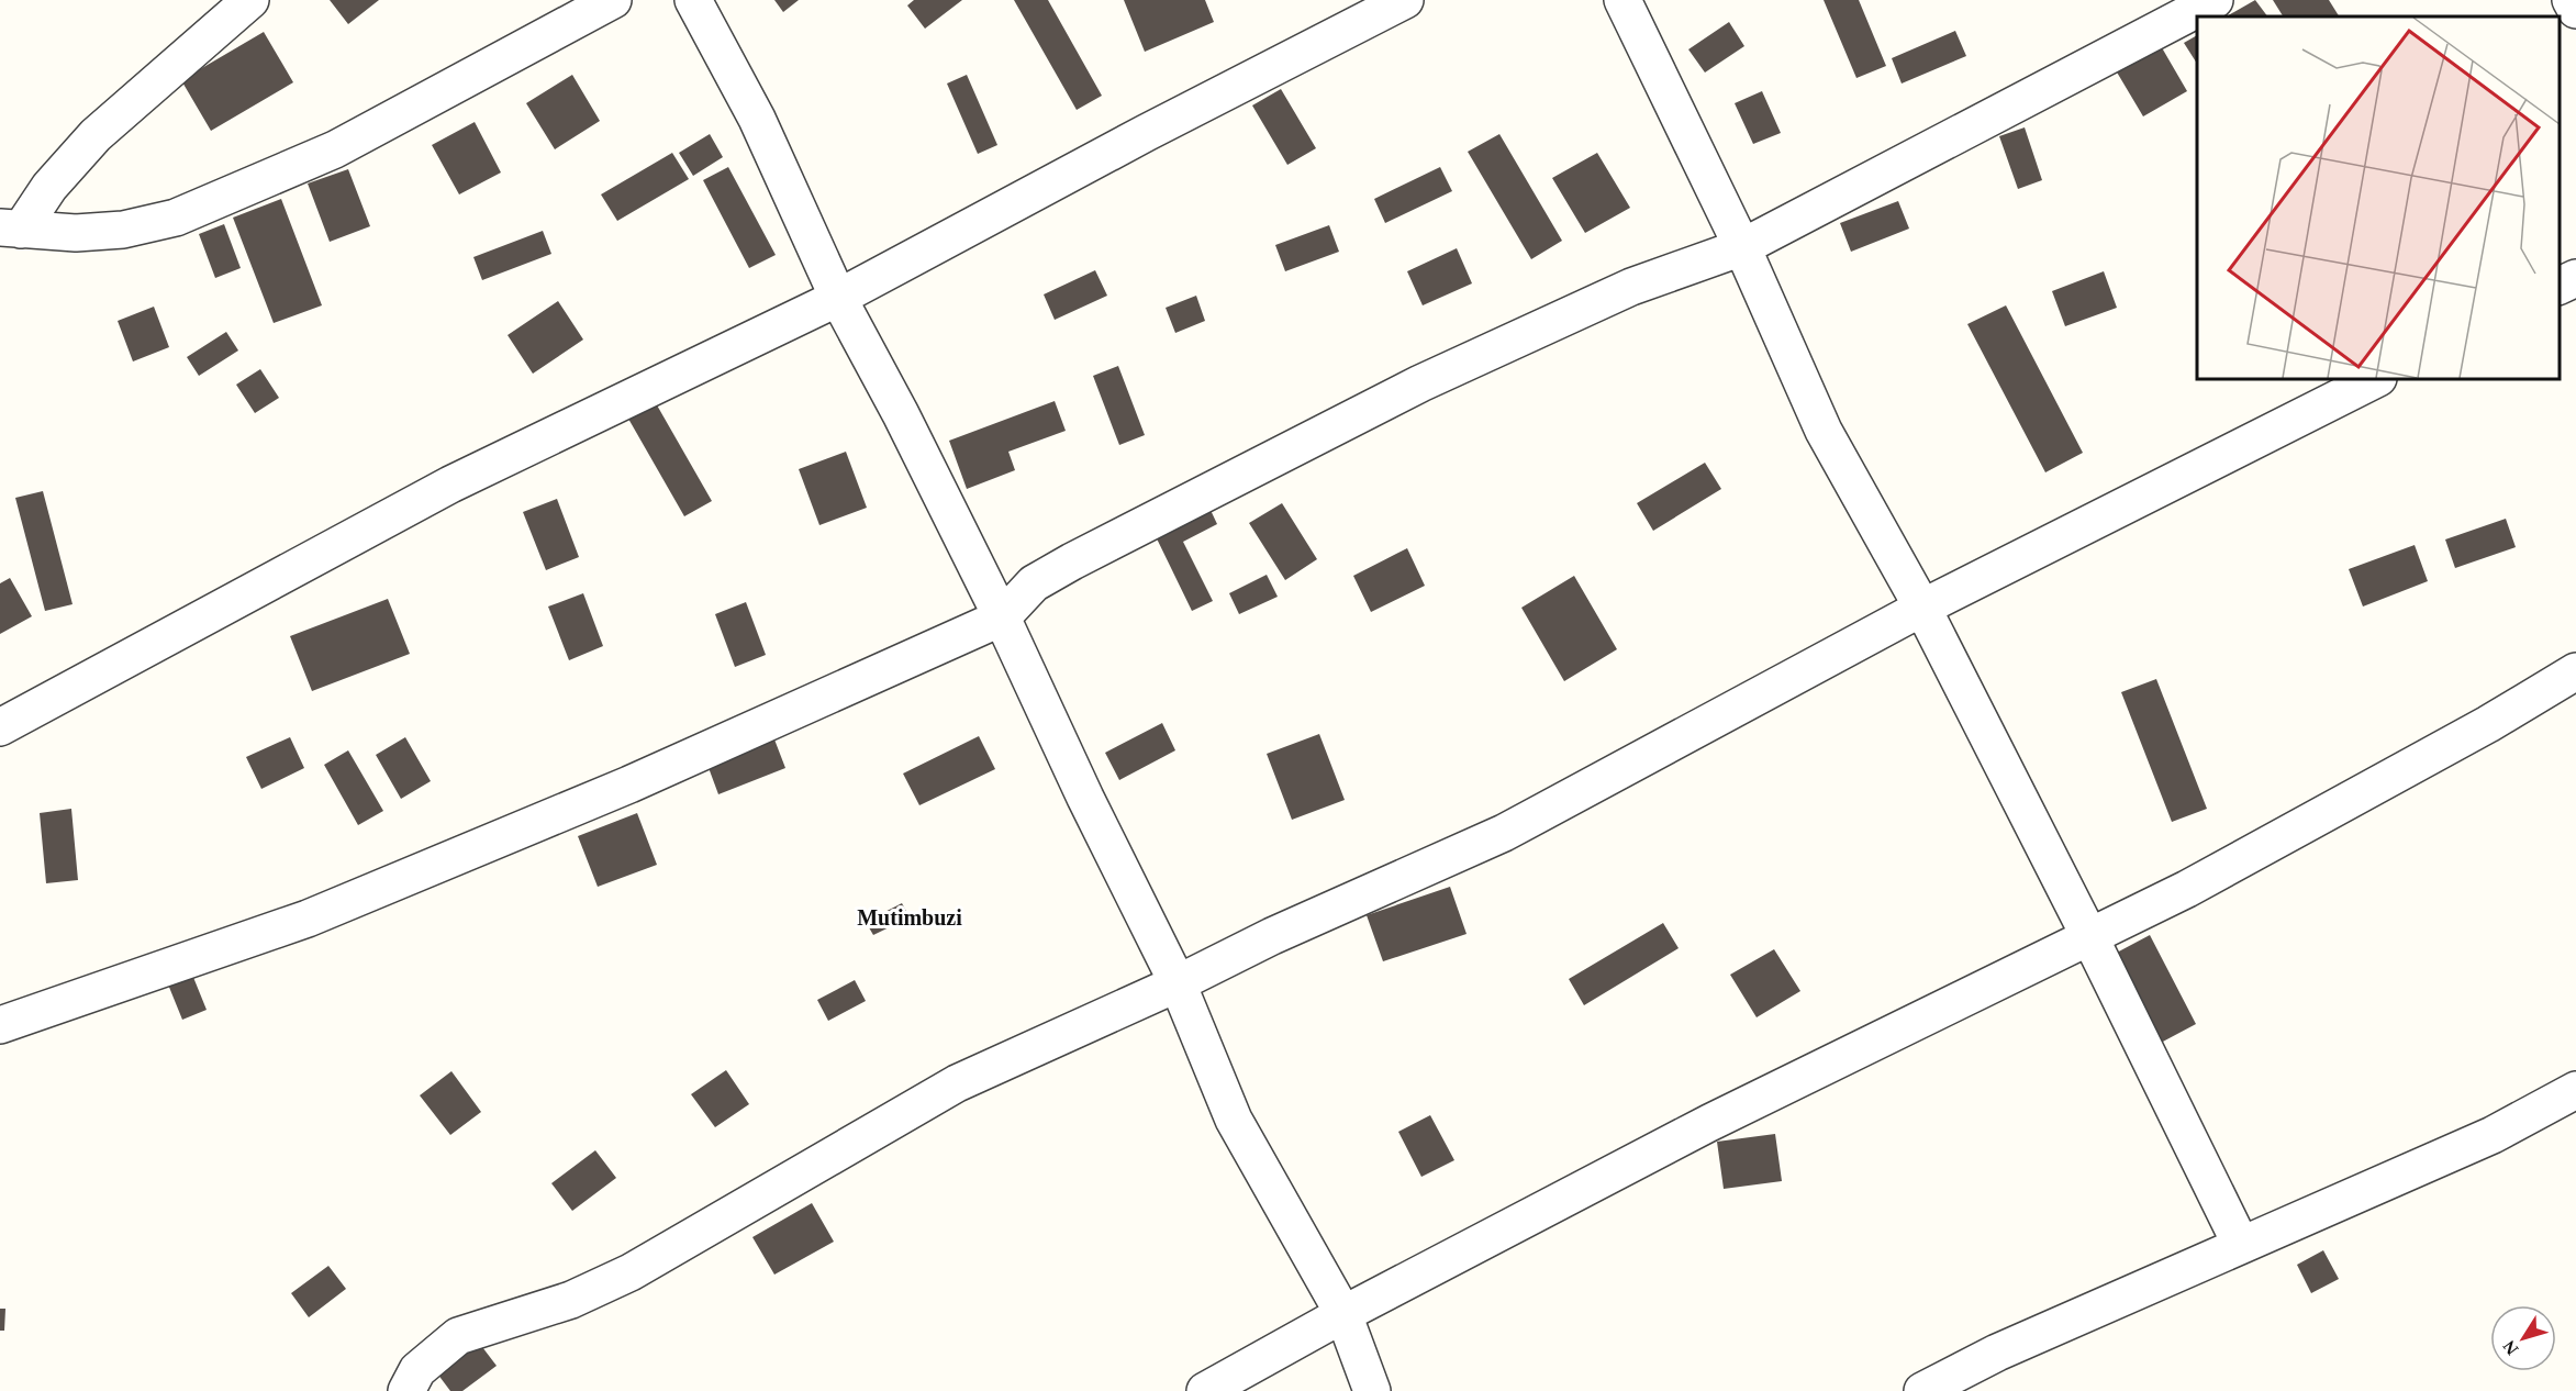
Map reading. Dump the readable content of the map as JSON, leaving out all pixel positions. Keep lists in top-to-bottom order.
{
  "districts": ["Mutimbuzi"],
  "north": "bottom left"
}
